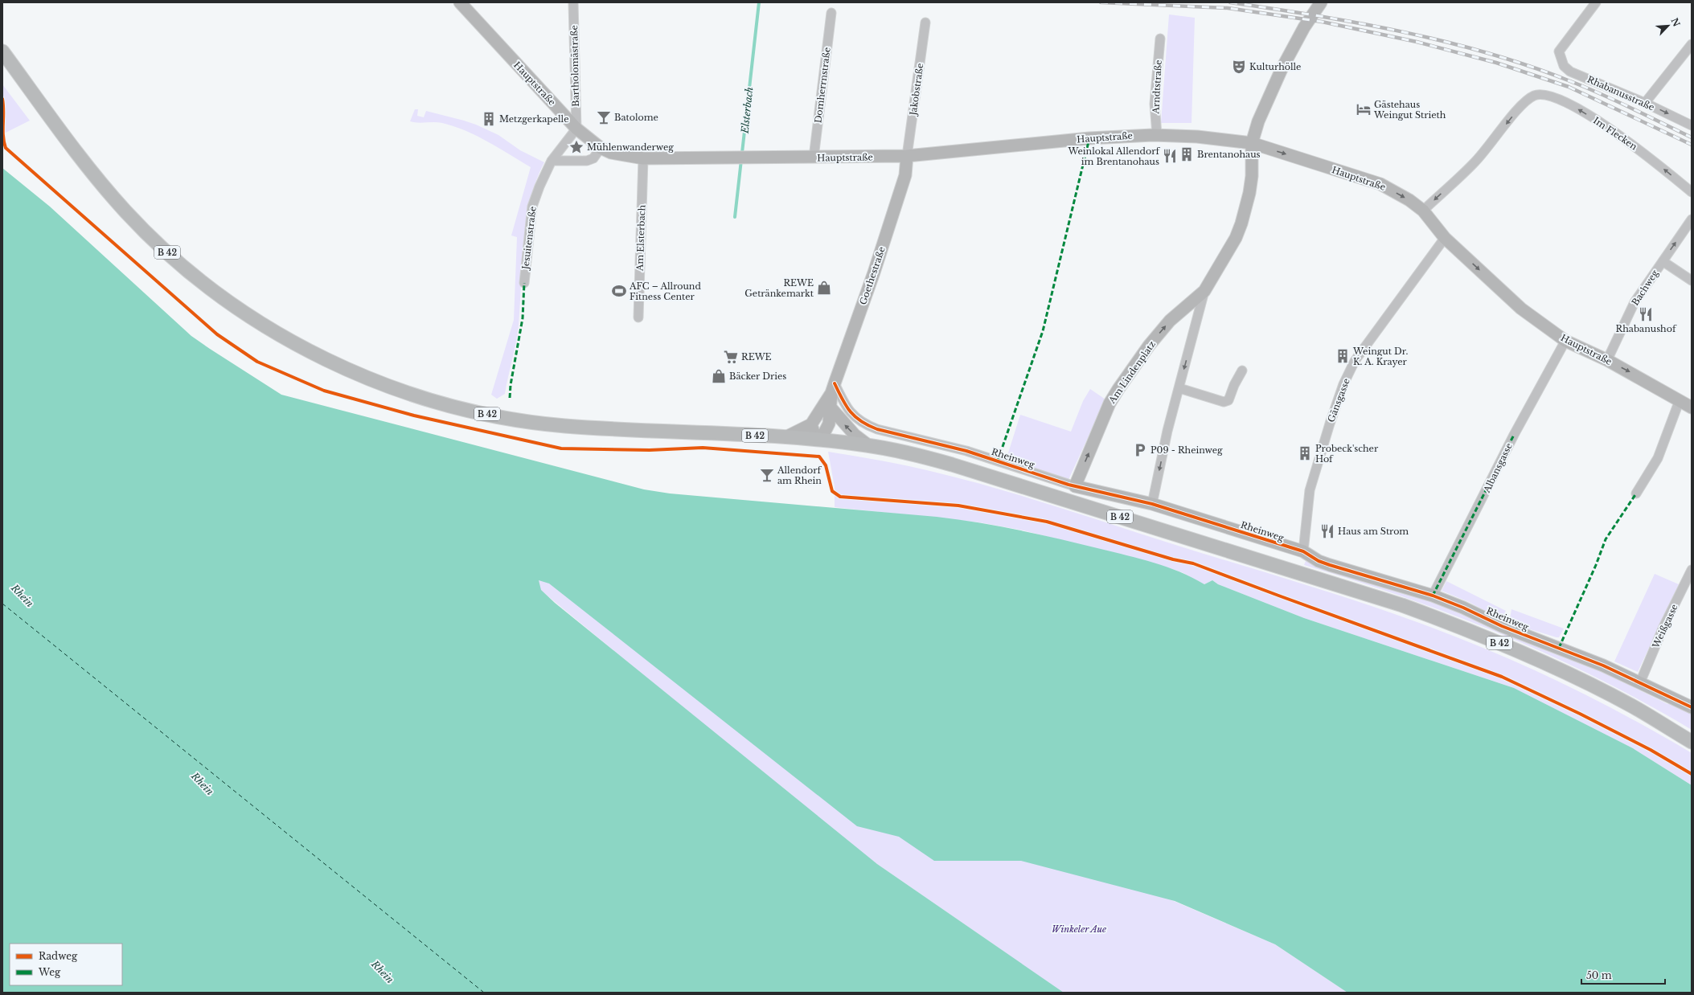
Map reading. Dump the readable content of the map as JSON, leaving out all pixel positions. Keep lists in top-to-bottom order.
{
  "streets": {
    "main road": ["B 42"],
    "street": [
      "Bartholomästraße",
      "Hauptstraße",
      "Domherrnstraße",
      "Arndtstraße",
      "Jakobstraße",
      "Rhabanusstraße",
      "Im Flecken",
      "Jesuitenstraße",
      "Am Elsterbach",
      "Goethestraße",
      "Bachweg",
      "Am Lindenplatz",
      "Gänsgasse",
      "Rheinweg",
      "Albansgasse",
      "Weißgasse"
    ]
  },
  "crossings": [
    ["Bartholomästraße", "Hauptstraße"],
    ["Bartholomästraße", "Jesuitenstraße"],
    ["Hauptstraße", "Domherrnstraße"],
    ["Hauptstraße", "Arndtstraße"],
    ["Hauptstraße", "Jakobstraße"],
    ["Hauptstraße", "Im Flecken"],
    ["Hauptstraße", "Jesuitenstraße"],
    ["Hauptstraße", "Am Elsterbach"],
    ["Hauptstraße", "Goethestraße"],
    ["Hauptstraße", "Bachweg"],
    ["Hauptstraße", "Am Lindenplatz"],
    ["Hauptstraße", "Gänsgasse"],
    ["Hauptstraße", "Albansgasse"],
    ["Jakobstraße", "Goethestraße"],
    ["Goethestraße", "Rheinweg"],
    ["Am Lindenplatz", "Rheinweg"],
    ["Gänsgasse", "Rheinweg"],
    ["Rheinweg", "Albansgasse"],
    ["Rheinweg", "Weißgasse"]
  ],
  "water": ["Elsterbach", "Rhein"],
  "parks": ["Winkeler Aue"],
  "places": {
    "theatre": ["Kulturhölle"],
    "hotel": ["Gästehaus Weingut Strieth"],
    "bar": ["Batolome", "Allendorf am Rhein"],
    "building": [
      "Metzgerkapelle",
      "Brentanohaus",
      "Weingut Dr. K. A. Krayer",
      "Probeck'scher Hof"
    ],
    "place": ["Mühlenwanderweg"],
    "restaurant": ["Weinlokal Allendorf im Brentanohaus", "Rhabanushof", "Haus am Strom"],
    "shop": ["REWE Getränkemarkt", "Bäcker Dries"],
    "sports": ["AFC – Allround Fitness Center"],
    "supermarket": ["REWE"],
    "parking": ["P09 - Rheinweg"]
  },
  "legend": ["Radweg", "Weg"],
  "scale_bar": "50 m",
  "north": "top right"
}
